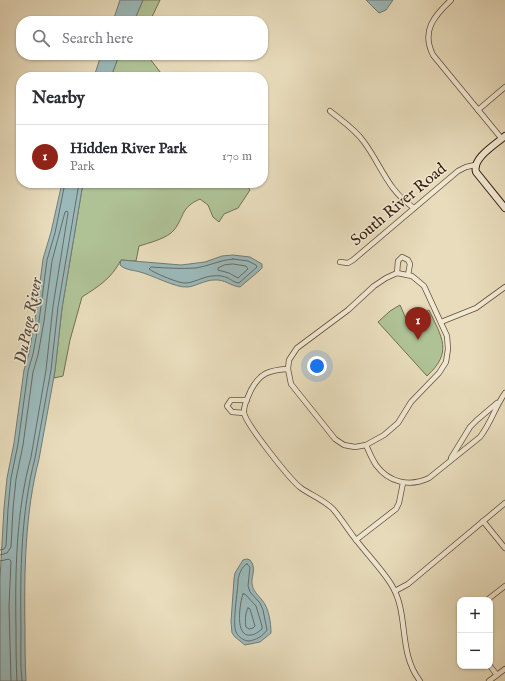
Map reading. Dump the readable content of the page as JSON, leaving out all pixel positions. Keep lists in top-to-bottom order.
{
  "streets": {
    "street": ["South River Road"]
  },
  "water": ["DuPage River"],
  "page": {
    "search": "Search here",
    "heading": "Nearby",
    "list": [
      {
        "mark": "1",
        "name": "Hidden River Park",
        "note": "Park",
        "value": "170 m"
      }
    ],
    "pins": "1",
    "map_buttons": ["+", "−"]
  }
}
